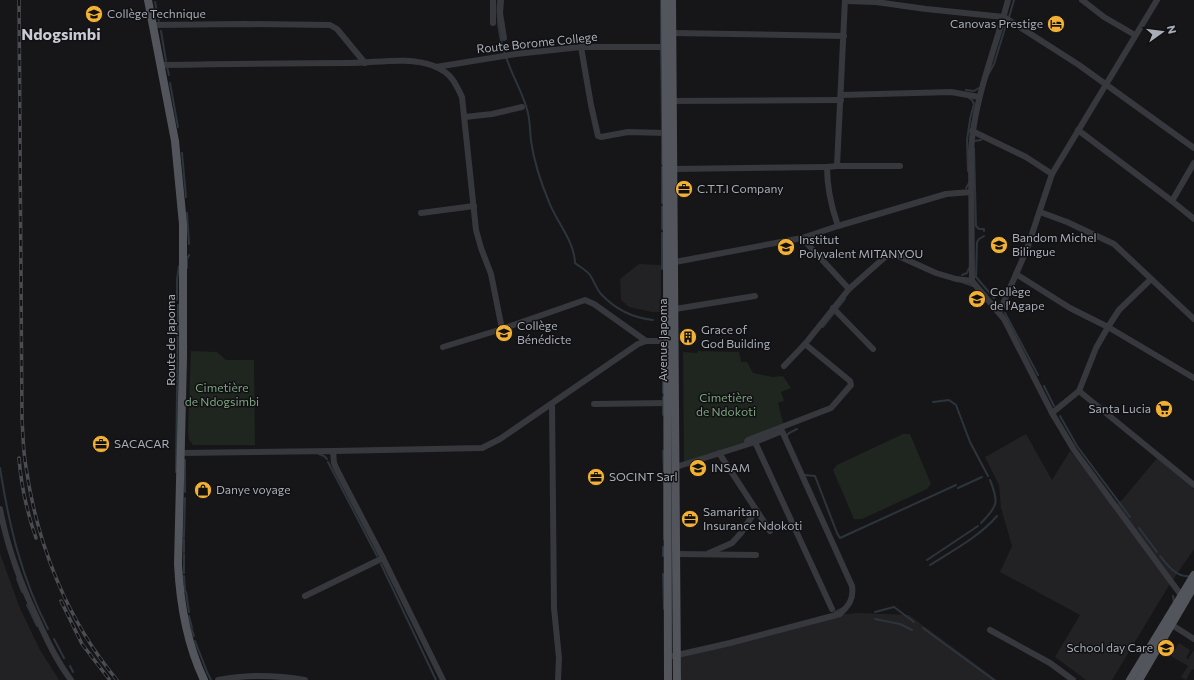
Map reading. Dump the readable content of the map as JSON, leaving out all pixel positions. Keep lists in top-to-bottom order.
{
  "streets": {
    "main road": ["Route de Japoma", "Avenue Japoma"],
    "street": ["Route Borome College"]
  },
  "crossings": [
    ["Route Borome College", "Avenue Japoma"]
  ],
  "districts": ["Ndogsimbi"],
  "parks": ["Cimetière de Ndogsimbi", "Cimetière de Ndokoti"],
  "places": {
    "school or university": [
      "Collège Technique",
      "Bandom Michel Bilingue",
      "Institut Polyvalent MITANYOU",
      "Collège de l'Agape",
      "Collège Bénédicte",
      "INSAM",
      "School day Care"
    ],
    "hotel": ["Canovas Prestige"],
    "office": [
      "C.T.T.I Company",
      "SACACAR",
      "SOCINT Sarl",
      "Samaritan Insurance Ndokoti"
    ],
    "building": ["Grace of God Building"],
    "supermarket": ["Santa Lucia"],
    "shop": ["Danye voyage"]
  },
  "north": "right"
}
